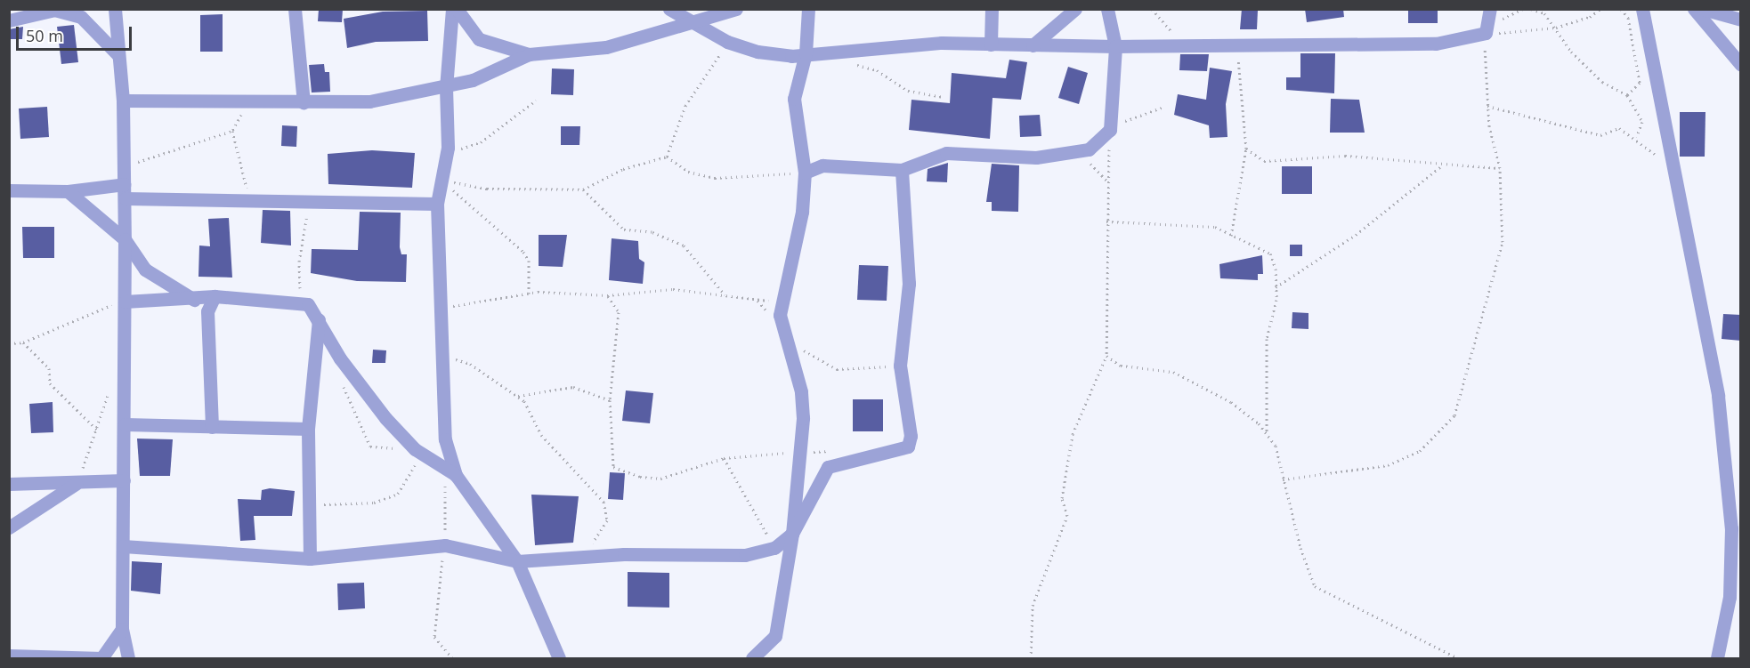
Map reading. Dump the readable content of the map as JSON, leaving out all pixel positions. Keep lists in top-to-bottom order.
{
  "scale_bar": "50 m"
}
